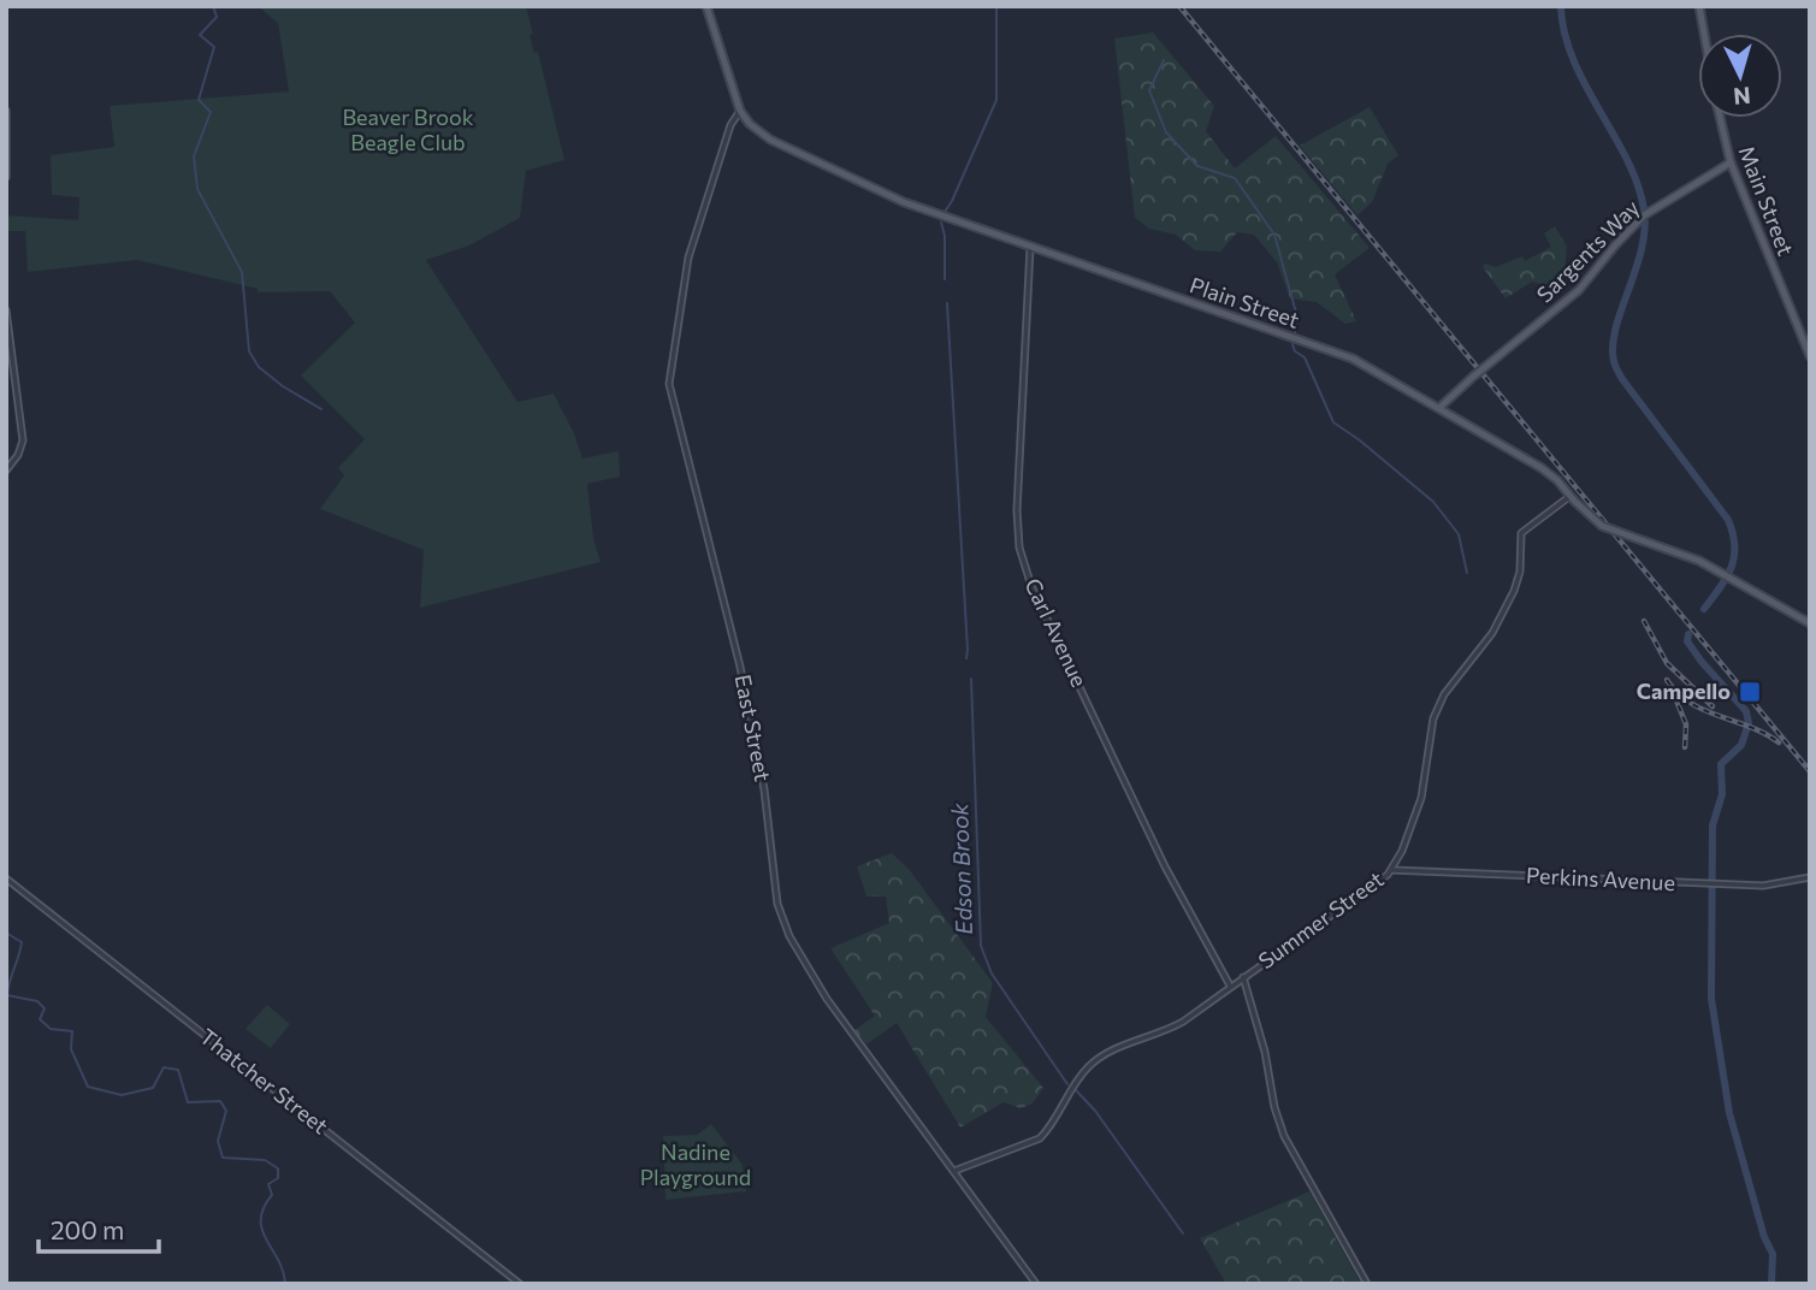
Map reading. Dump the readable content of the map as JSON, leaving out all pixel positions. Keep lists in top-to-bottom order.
{
  "streets": {
    "main road": ["Main Street", "Sargents Way", "Plain Street"],
    "street": [
      "Carl Avenue",
      "East Street",
      "Perkins Avenue",
      "Summer Street",
      "Thatcher Street"
    ]
  },
  "crossings": [
    ["Main Street", "Sargents Way"],
    ["Sargents Way", "Plain Street"],
    ["Plain Street", "Carl Avenue"],
    ["Plain Street", "East Street"],
    ["Plain Street", "Summer Street"],
    ["Carl Avenue", "Summer Street"],
    ["East Street", "Summer Street"],
    ["Perkins Avenue", "Summer Street"]
  ],
  "water": ["Edson Brook"],
  "parks": ["Beaver Brook Beagle Club", "Nadine Playground"],
  "places": {
    "transit": ["Campello"]
  },
  "scale_bar": "200 m",
  "north": "bottom"
}
